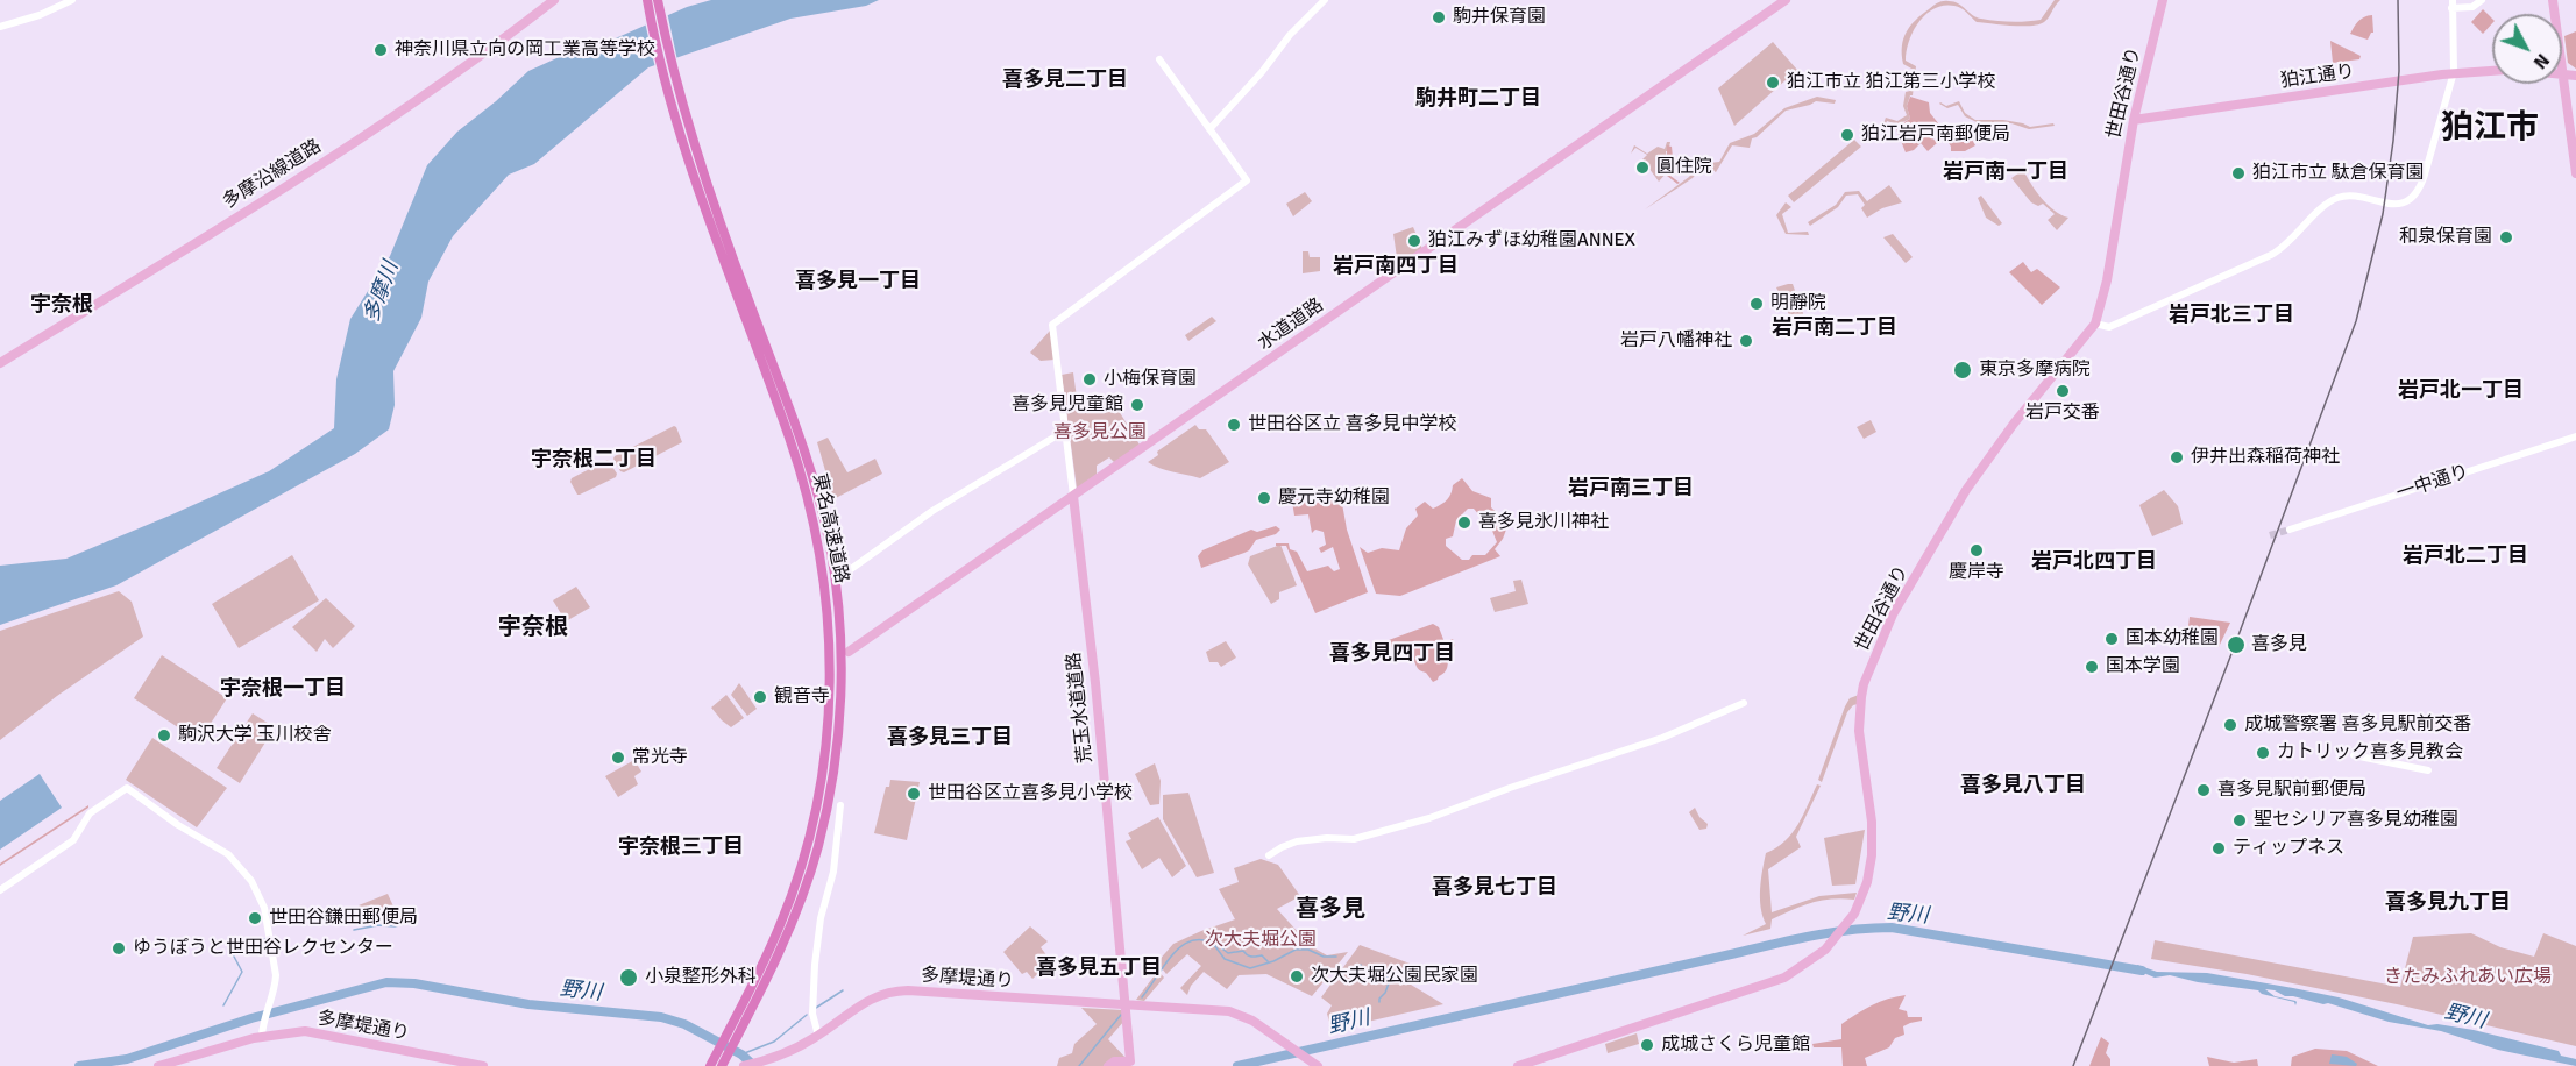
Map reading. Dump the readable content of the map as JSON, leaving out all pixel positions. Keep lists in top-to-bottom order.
{
  "streets": {
    "highway": ["東名高速道路"],
    "main road": [
      "狛江通り",
      "世田谷通り",
      "多摩沿線道路",
      "水道道路",
      "荒玉水道道路",
      "多摩堤通り"
    ],
    "street": ["一中通り"]
  },
  "crossings": [
    ["狛江通り", "世田谷通り"],
    ["水道道路", "荒玉水道道路"],
    ["荒玉水道道路", "多摩堤通り"]
  ],
  "districts": [
    "喜多見二丁目",
    "駒井町二丁目",
    "狛江市",
    "岩戸南一丁目",
    "岩戸南四丁目",
    "喜多見一丁目",
    "宇奈根",
    "岩戸北三丁目",
    "岩戸南二丁目",
    "岩戸北一丁目",
    "宇奈根二丁目",
    "岩戸南三丁目",
    "岩戸北二丁目",
    "岩戸北四丁目",
    "宇奈根",
    "喜多見四丁目",
    "宇奈根一丁目",
    "喜多見三丁目",
    "喜多見八丁目",
    "宇奈根三丁目",
    "喜多見七丁目",
    "喜多見九丁目",
    "喜多見",
    "喜多見五丁目"
  ],
  "water": ["多摩川", "野川"],
  "parks": ["喜多見公園", "次大夫堀公園", "きたみふれあい広場"],
  "places": [
    "駒井保育園",
    "神奈川県立向の岡工業高等学校",
    "狛江市立 狛江第三小学校",
    "狛江岩戸南郵便局",
    "圓住院",
    "狛江市立 駄倉保育園",
    "和泉保育園",
    "狛江みずほ幼稚園ANNEX",
    "明靜院",
    "岩戸八幡神社",
    "東京多摩病院",
    "小梅保育園",
    "岩戸交番",
    "喜多見児童館",
    "世田谷区立 喜多見中学校",
    "伊井出森稲荷神社",
    "慶元寺幼稚園",
    "喜多見氷川神社",
    "慶岸寺",
    "国本幼稚園",
    "喜多見",
    "国本学園",
    "観音寺",
    "成城警察署 喜多見駅前交番",
    "駒沢大学 玉川校舎",
    "カトリック喜多見教会",
    "常光寺",
    "喜多見駅前郵便局",
    "世田谷区立喜多見小学校",
    "聖セシリア喜多見幼稚園",
    "ティップネス",
    "世田谷鎌田郵便局",
    "ゆうぽうと世田谷レクセンター",
    "次大夫堀公園民家園",
    "小泉整形外科",
    "成城さくら児童館"
  ],
  "north": "bottom right"
}
